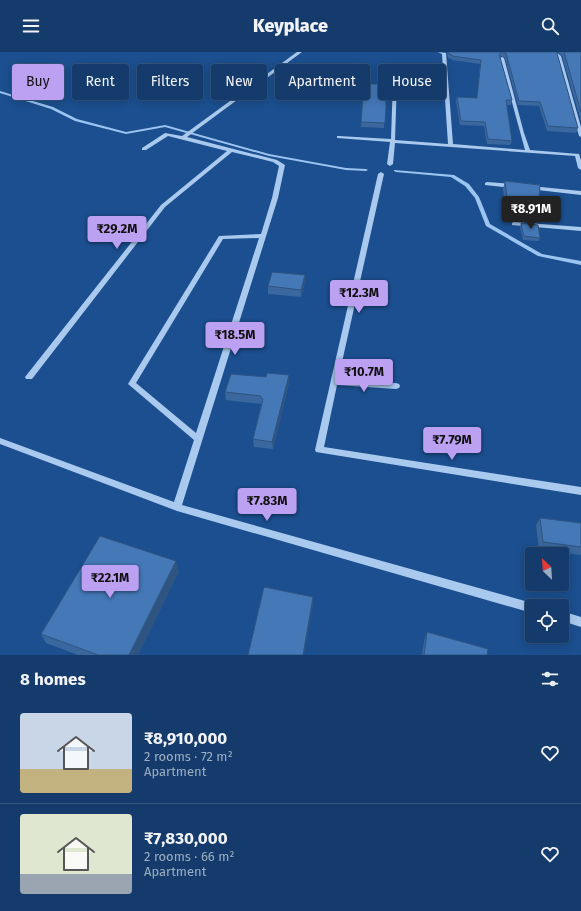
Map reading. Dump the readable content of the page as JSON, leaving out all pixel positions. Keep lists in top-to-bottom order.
{
  "north": "top left",
  "page": {
    "header": "Keyplace",
    "chip": [
      "Buy",
      "Rent",
      "Filters",
      "New",
      "Apartment",
      "House"
    ],
    "price": [
      "₹8.91M",
      "₹29.2M",
      "₹12.3M",
      "₹18.5M",
      "₹10.7M",
      "₹7.79M",
      "₹7.83M",
      "₹22.1M"
    ],
    "heading": "8 homes",
    "list": [
      {
        "name": "₹8,910,000",
        "note": "2 rooms · 72 m² · Apartment"
      },
      {
        "name": "₹7,830,000",
        "note": "2 rooms · 66 m² · Apartment"
      }
    ]
  }
}
